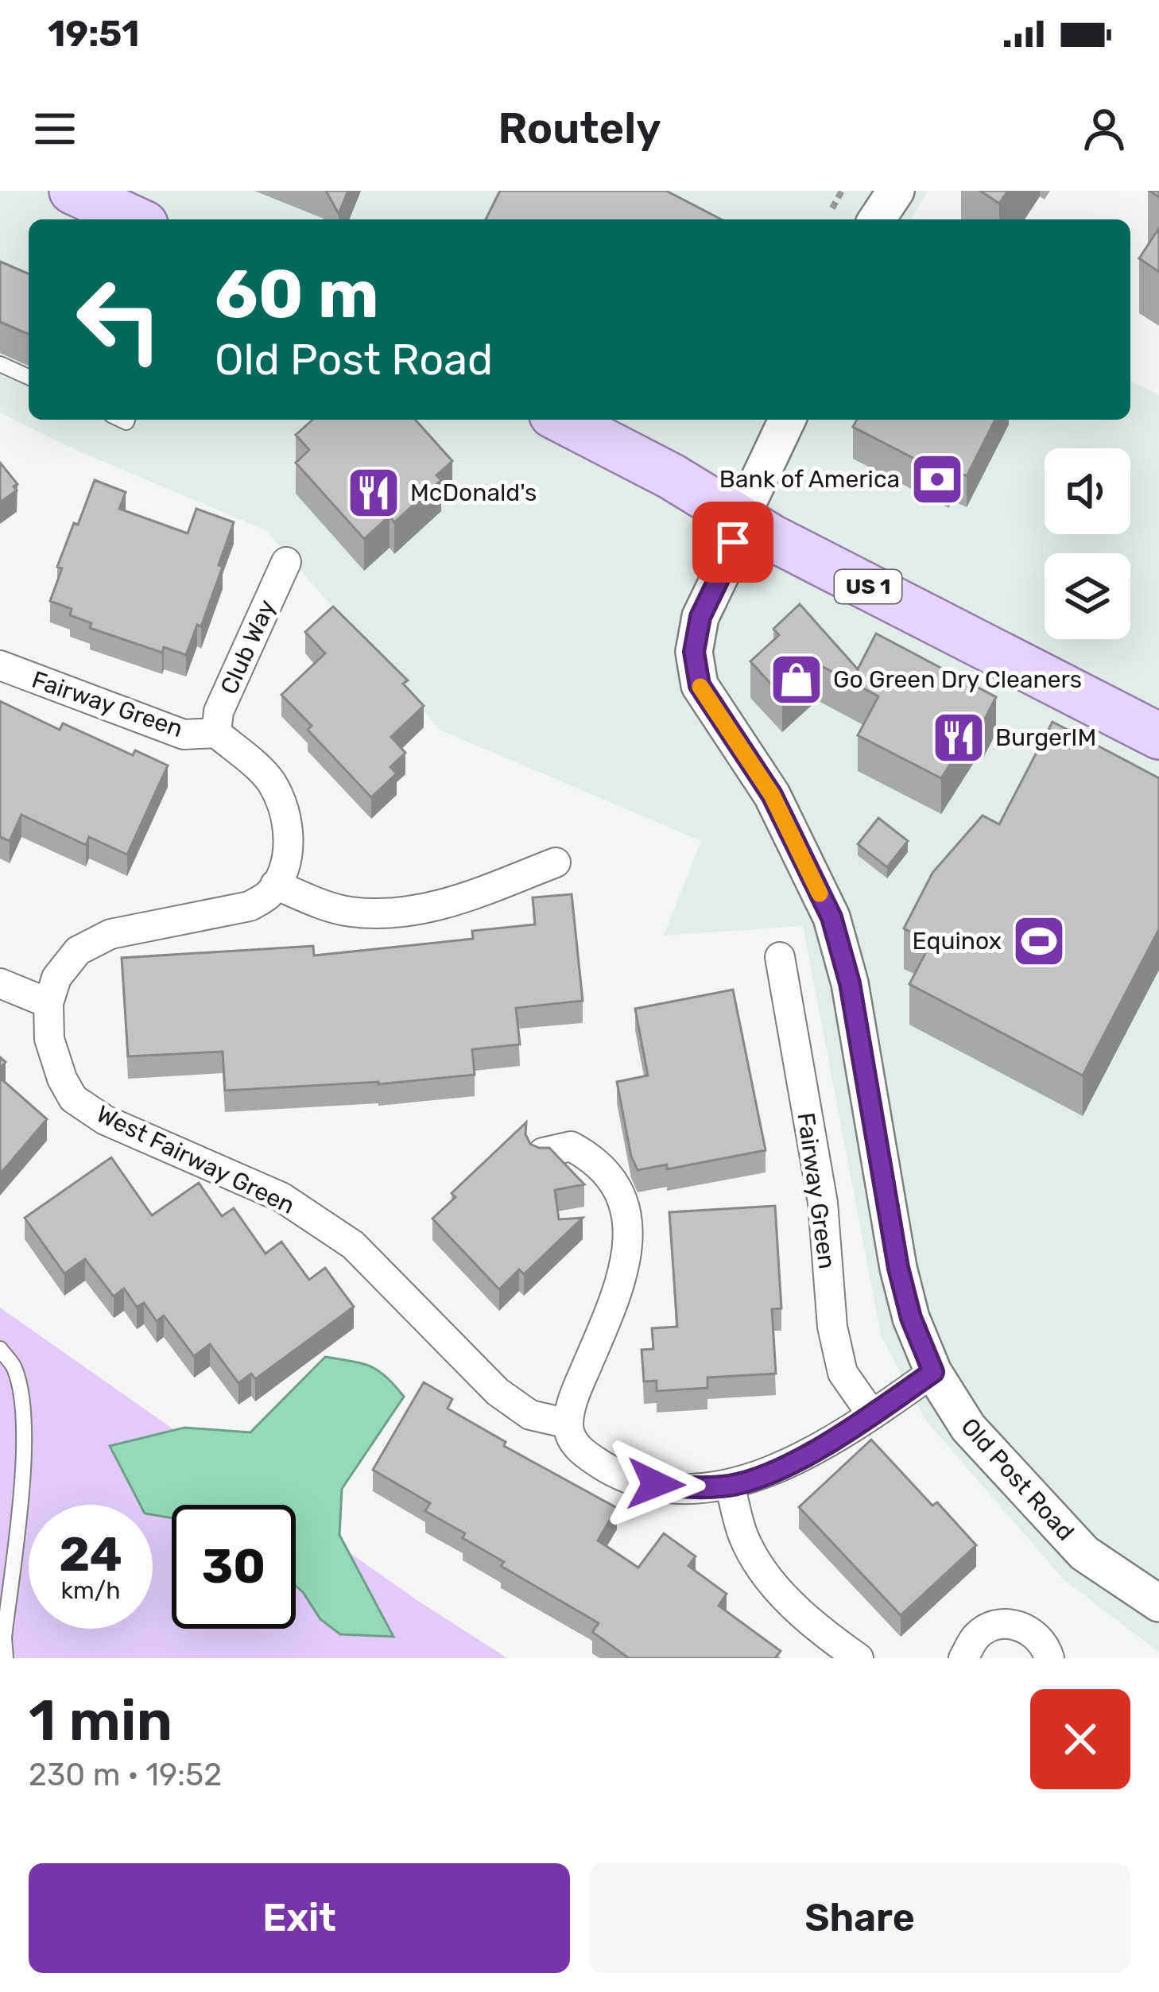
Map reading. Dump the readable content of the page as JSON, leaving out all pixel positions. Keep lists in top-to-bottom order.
{
  "streets": {
    "main road": ["US 1"],
    "street": [
      "Club Way",
      "Fairway Green",
      "West Fairway Green",
      "Old Post Road"
    ]
  },
  "crossings": [
    ["US 1", "Old Post Road"],
    ["Club Way", "Fairway Green"]
  ],
  "places": {
    "bank": ["Bank of America"],
    "restaurant": ["McDonald's", "BurgerIM"],
    "shop": ["Go Green Dry Cleaners"],
    "sports": ["Equinox"]
  },
  "page": {
    "status": "19:51",
    "header": "Routely",
    "turn": ["60 m", "Old Post Road"],
    "speed": "24 km/h",
    "limit": "30",
    "heading": ["1 min", "230 m · 19:52"],
    "buttons": ["Exit", "Share"]
  }
}
